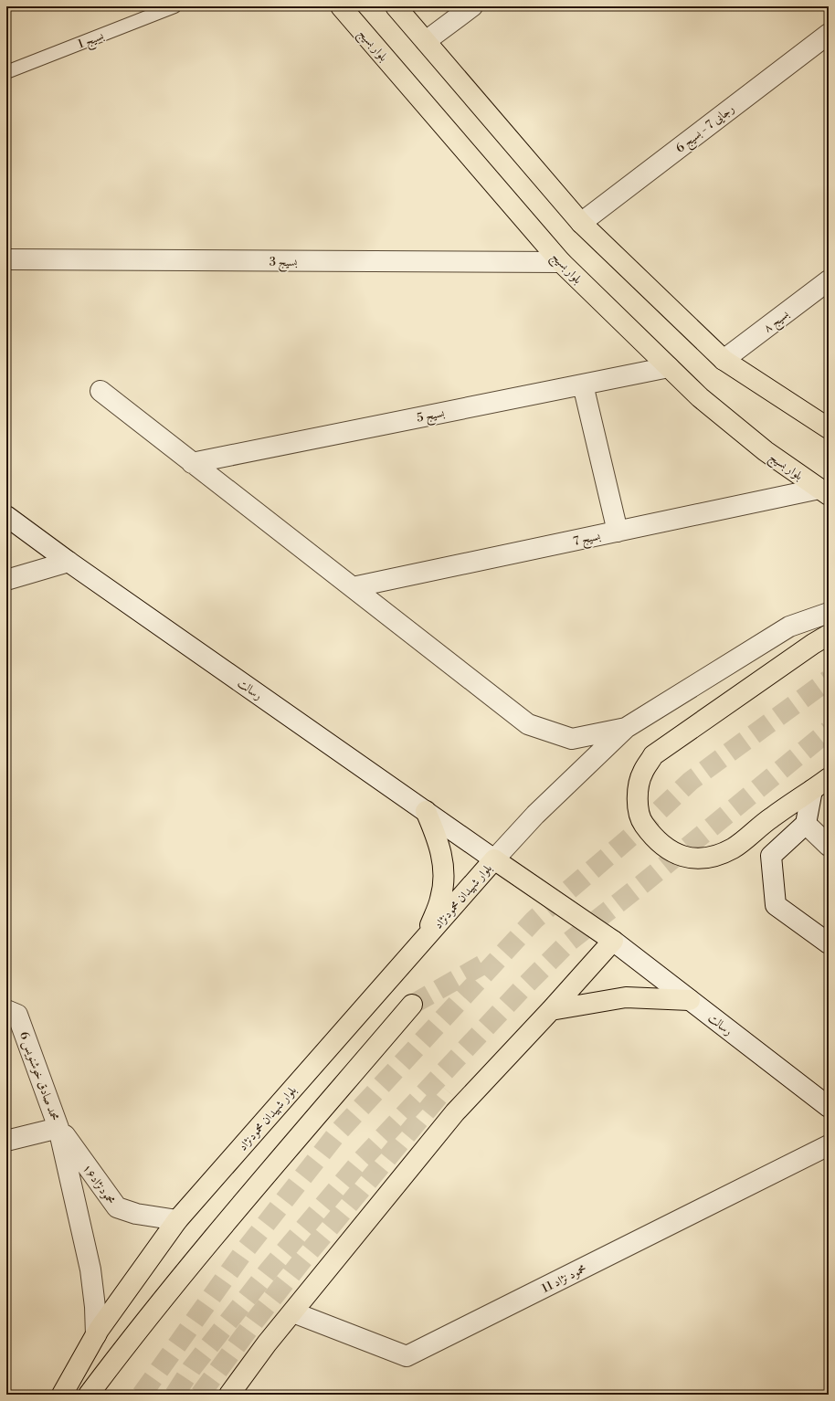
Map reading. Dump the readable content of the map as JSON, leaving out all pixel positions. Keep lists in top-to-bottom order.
{
  "streets": {
    "main road": ["بلوار بسیج", "بلوار شهیدان محمودنژاد"],
    "street": [
      "رجایی 7 - بسیج 6",
      "بسیج 3",
      "بسیج ۸",
      "بسیج 5",
      "بسیج 7",
      "رسالت",
      "محمد صادق خوشنویس 6",
      "محمودنژاد۱۶",
      "محمود نژاد 11"
    ],
    "lane": ["بسیج 1"]
  },
  "crossings": [
    ["بلوار بسیج", "بسیج 3"],
    ["بلوار بسیج", "بسیج 5"],
    ["بلوار بسیج", "بسیج 7"],
    ["رسالت", "بلوار شهیدان محمودنژاد"],
    ["بلوار شهیدان محمودنژاد", "محمودنژاد۱۶"],
    ["محمد صادق خوشنویس 6", "محمودنژاد۱۶"]
  ]
}
